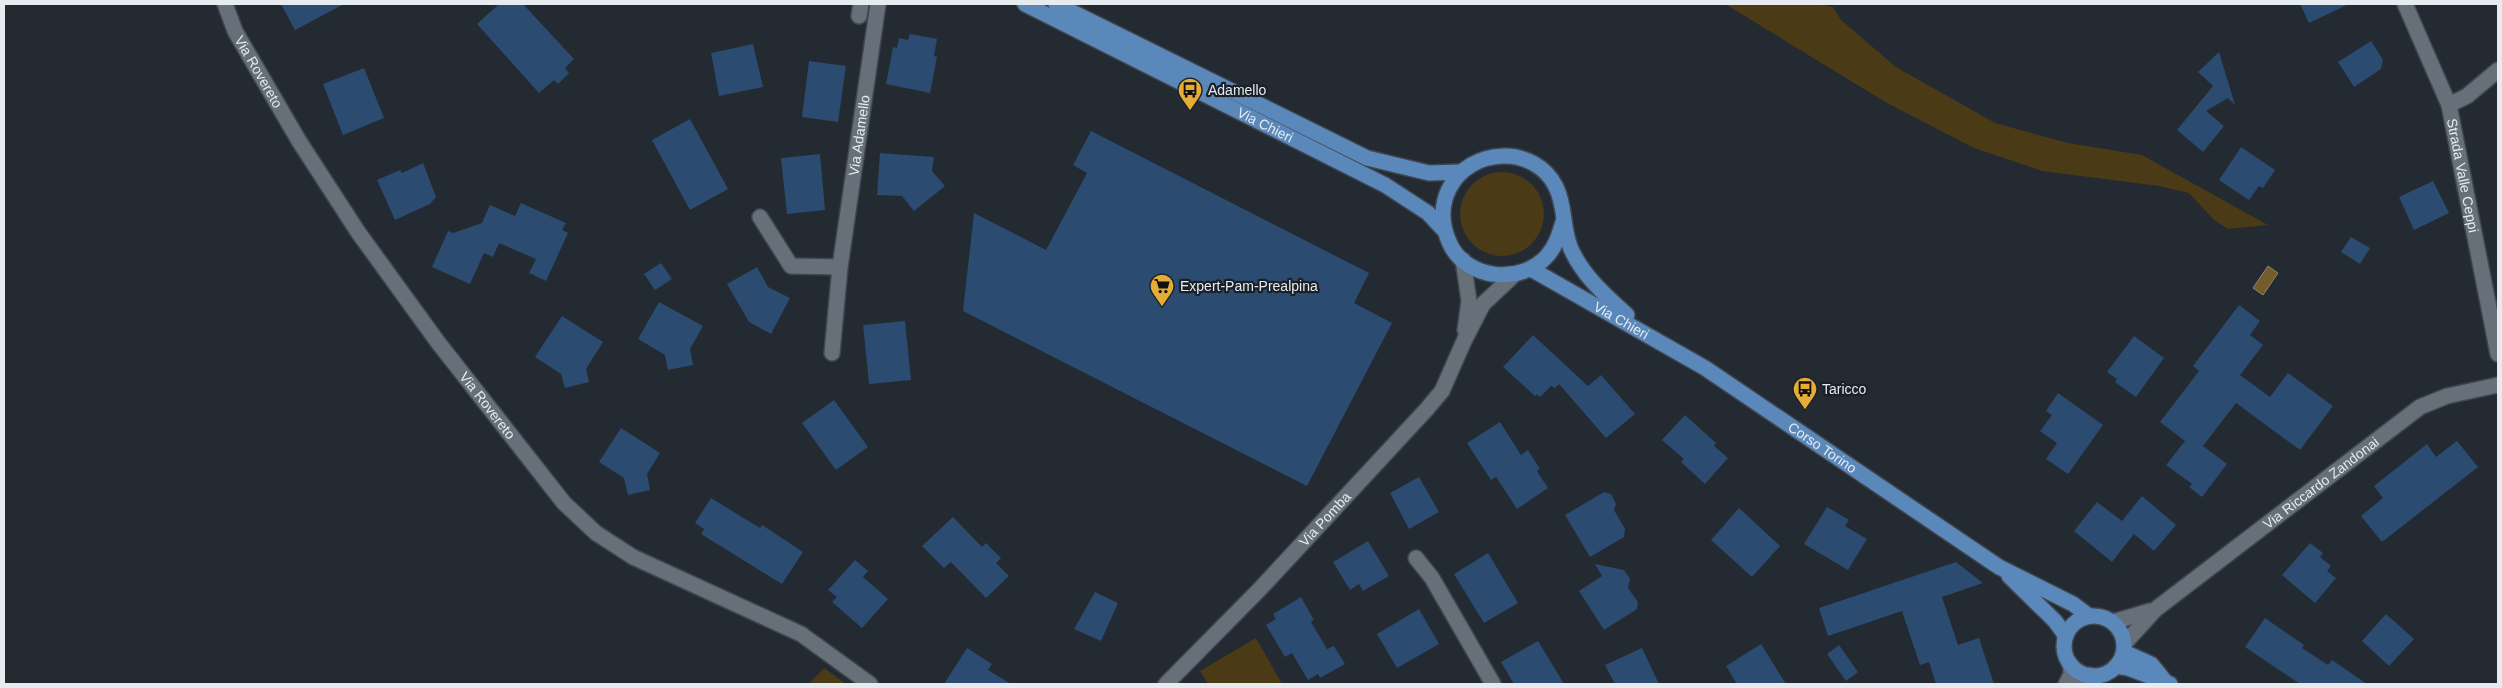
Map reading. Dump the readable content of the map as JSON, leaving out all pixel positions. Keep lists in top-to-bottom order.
{
  "streets": {
    "main road": ["Via Chieri", "Corso Torino"],
    "street": [
      "Via Rovereto",
      "Via Adamello",
      "Strada Valle Ceppi",
      "Via Riccardo Zandonai",
      "Via Pomba"
    ]
  },
  "crossings": [
    ["Via Chieri", "Corso Torino"],
    ["Via Chieri", "Via Pomba"],
    ["Corso Torino", "Via Riccardo Zandonai"]
  ],
  "places": {
    "bus stop": ["Adamello", "Taricco"],
    "supermarket": ["Expert-Pam-Prealpina"]
  }
}
